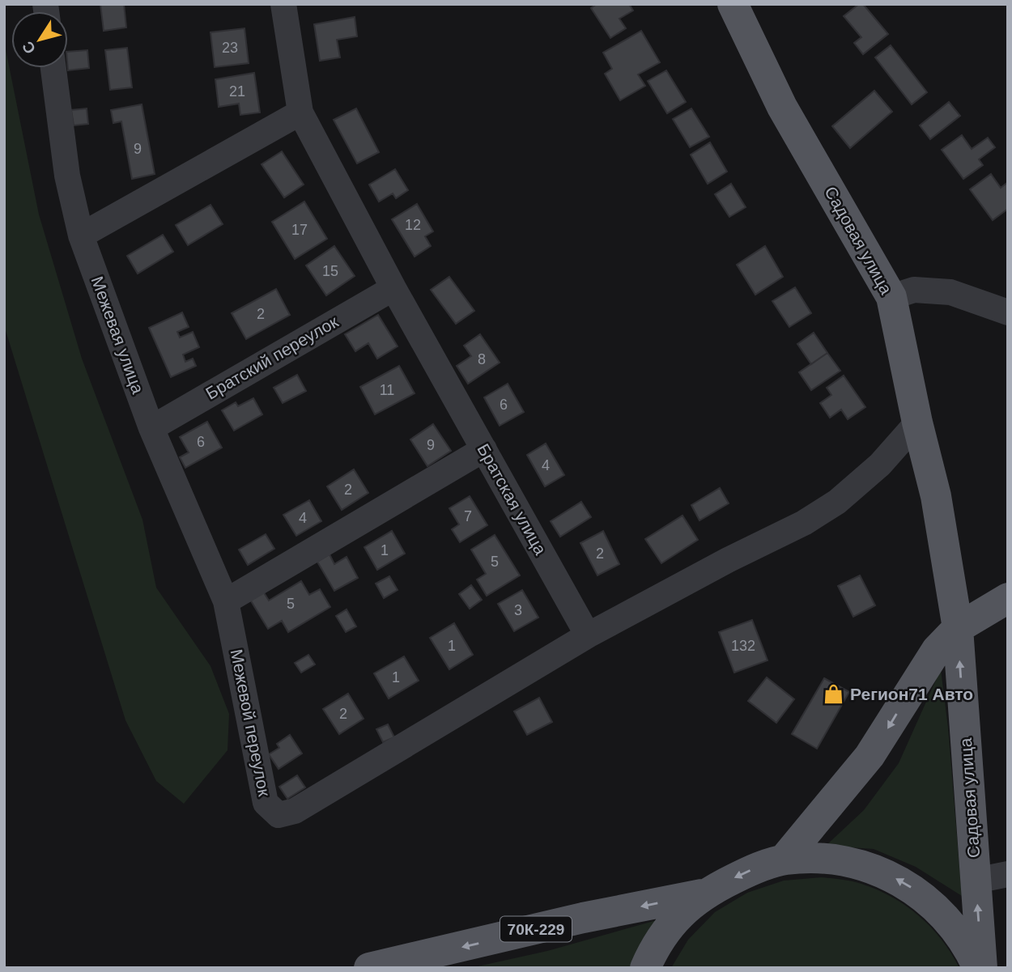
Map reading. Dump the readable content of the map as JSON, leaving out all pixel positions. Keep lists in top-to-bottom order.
{
  "streets": {
    "main road": ["Садовая улица", "70К-229"],
    "street": [
      "Межевая улица",
      "Братский переулок",
      "Братская улица",
      "Межевой переулок"
    ]
  },
  "crossings": [
    ["Садовая улица", "70К-229"],
    ["Межевая улица", "Братский переулок"],
    ["Межевая улица", "Межевой переулок"],
    ["Братский переулок", "Братская улица"],
    ["Братская улица", "Межевой переулок"]
  ],
  "places": {
    "shop": ["Регион71 Авто"]
  },
  "house_numbers": [
    "23",
    "21",
    "9",
    "12",
    "17",
    "15",
    "2",
    "8",
    "11",
    "6",
    "6",
    "9",
    "4",
    "2",
    "7",
    "4",
    "1",
    "2",
    "5",
    "5",
    "3",
    "1",
    "132",
    "1",
    "2"
  ],
  "north": "bottom left"
}
